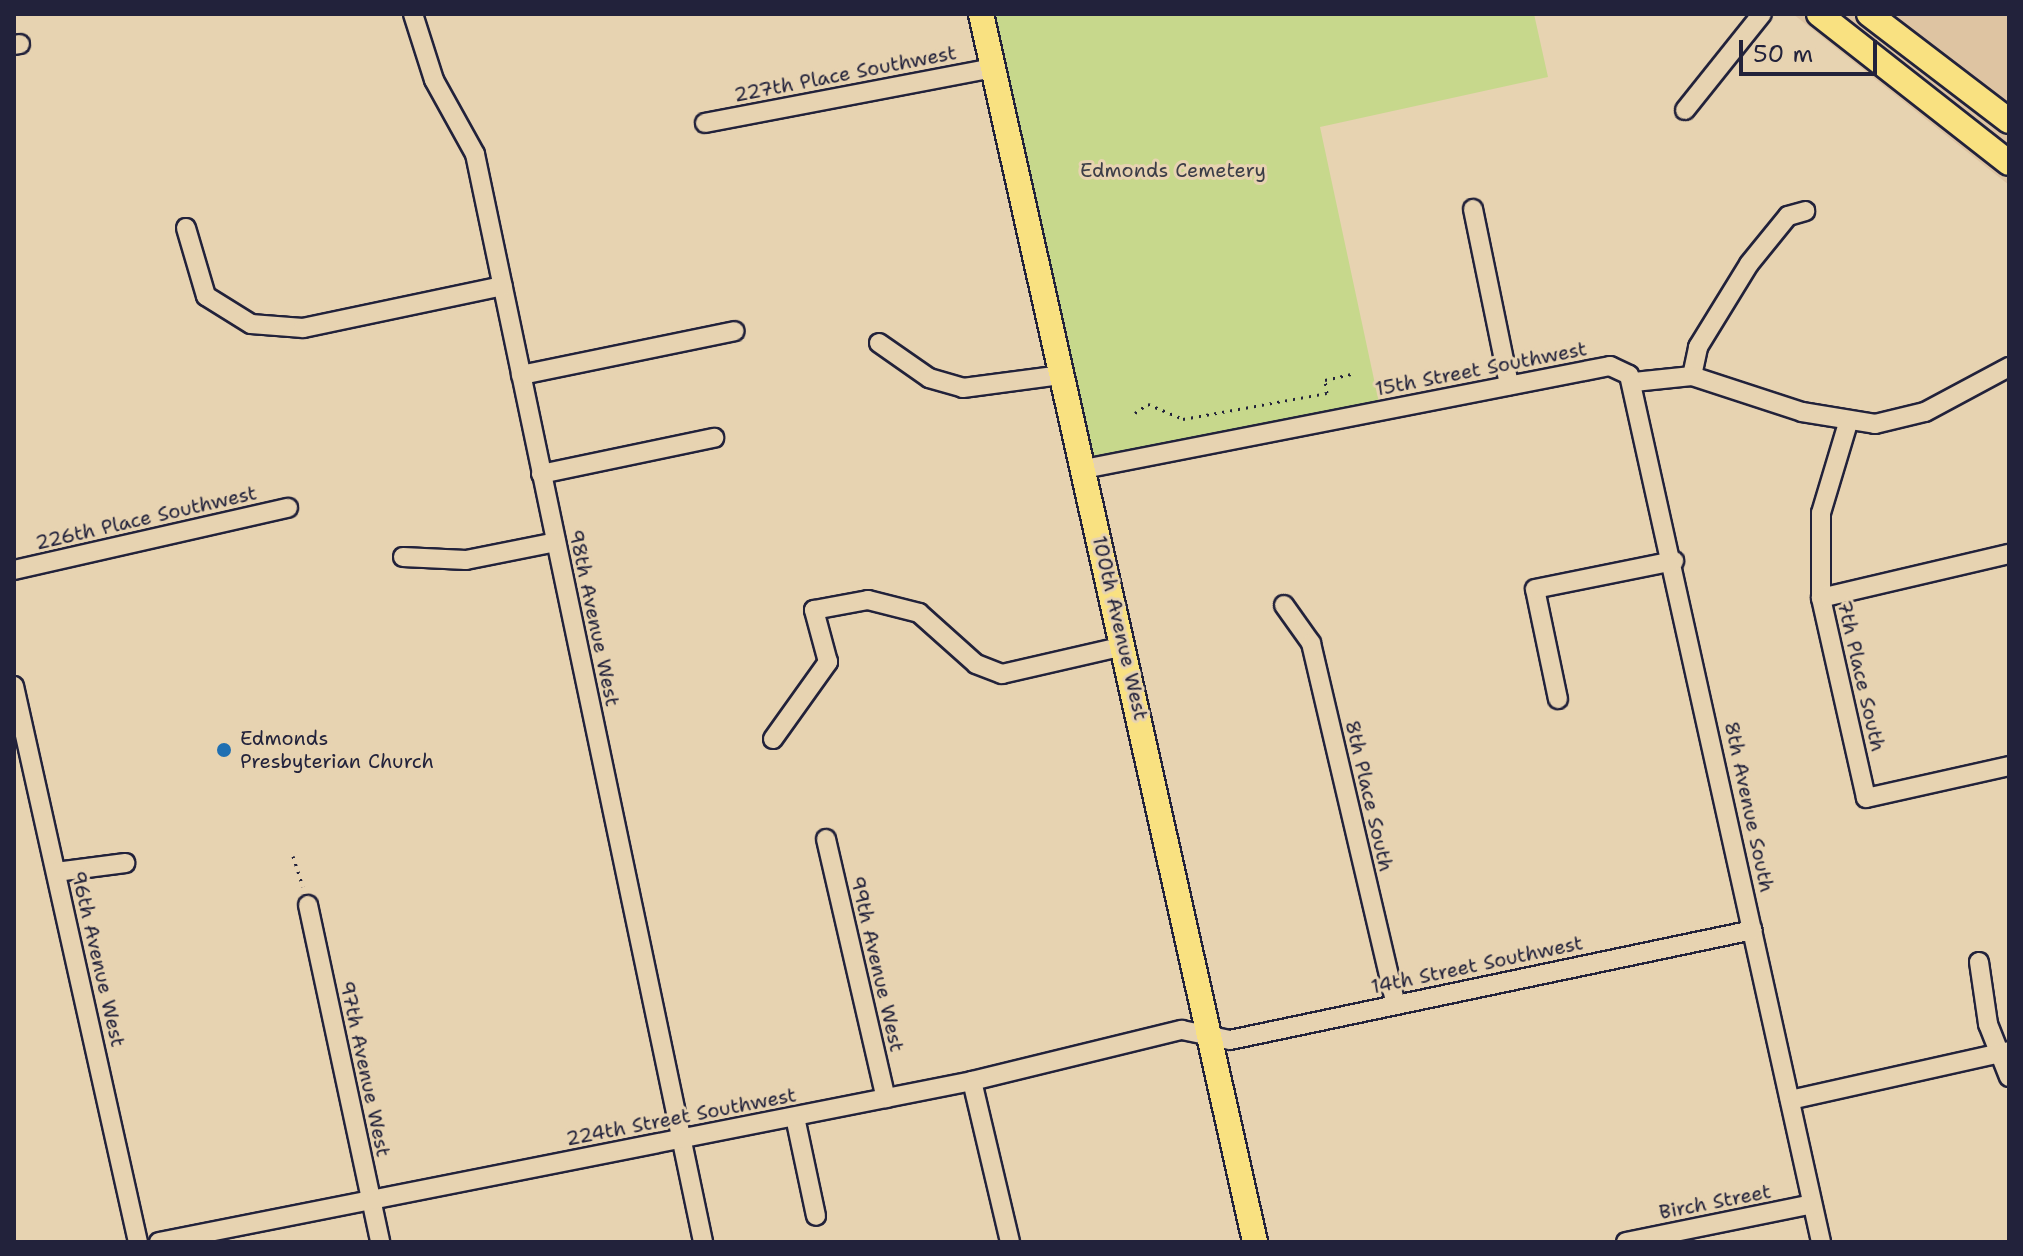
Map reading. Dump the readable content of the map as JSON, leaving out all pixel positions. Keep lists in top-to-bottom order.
{
  "streets": {
    "main road": ["100th Avenue West"],
    "street": [
      "227th Place Southwest",
      "15th Street Southwest",
      "226th Place Southwest",
      "98th Avenue West",
      "7th Place South",
      "8th Place South",
      "8th Avenue South",
      "96th Avenue West",
      "99th Avenue West",
      "14th Street Southwest",
      "97th Avenue West",
      "224th Street Southwest",
      "Birch Street"
    ]
  },
  "crossings": [
    ["227th Place Southwest", "100th Avenue West"],
    ["15th Street Southwest", "100th Avenue West"],
    ["15th Street Southwest", "7th Place South"],
    ["15th Street Southwest", "8th Avenue South"],
    ["98th Avenue West", "224th Street Southwest"],
    ["100th Avenue West", "14th Street Southwest"],
    ["100th Avenue West", "224th Street Southwest"],
    ["8th Place South", "14th Street Southwest"],
    ["8th Avenue South", "14th Street Southwest"],
    ["8th Avenue South", "Birch Street"],
    ["99th Avenue West", "224th Street Southwest"],
    ["14th Street Southwest", "224th Street Southwest"],
    ["97th Avenue West", "224th Street Southwest"]
  ],
  "parks": ["Edmonds Cemetery"],
  "places": ["Edmonds Presbyterian Church"],
  "scale_bar": "50 m"
}
